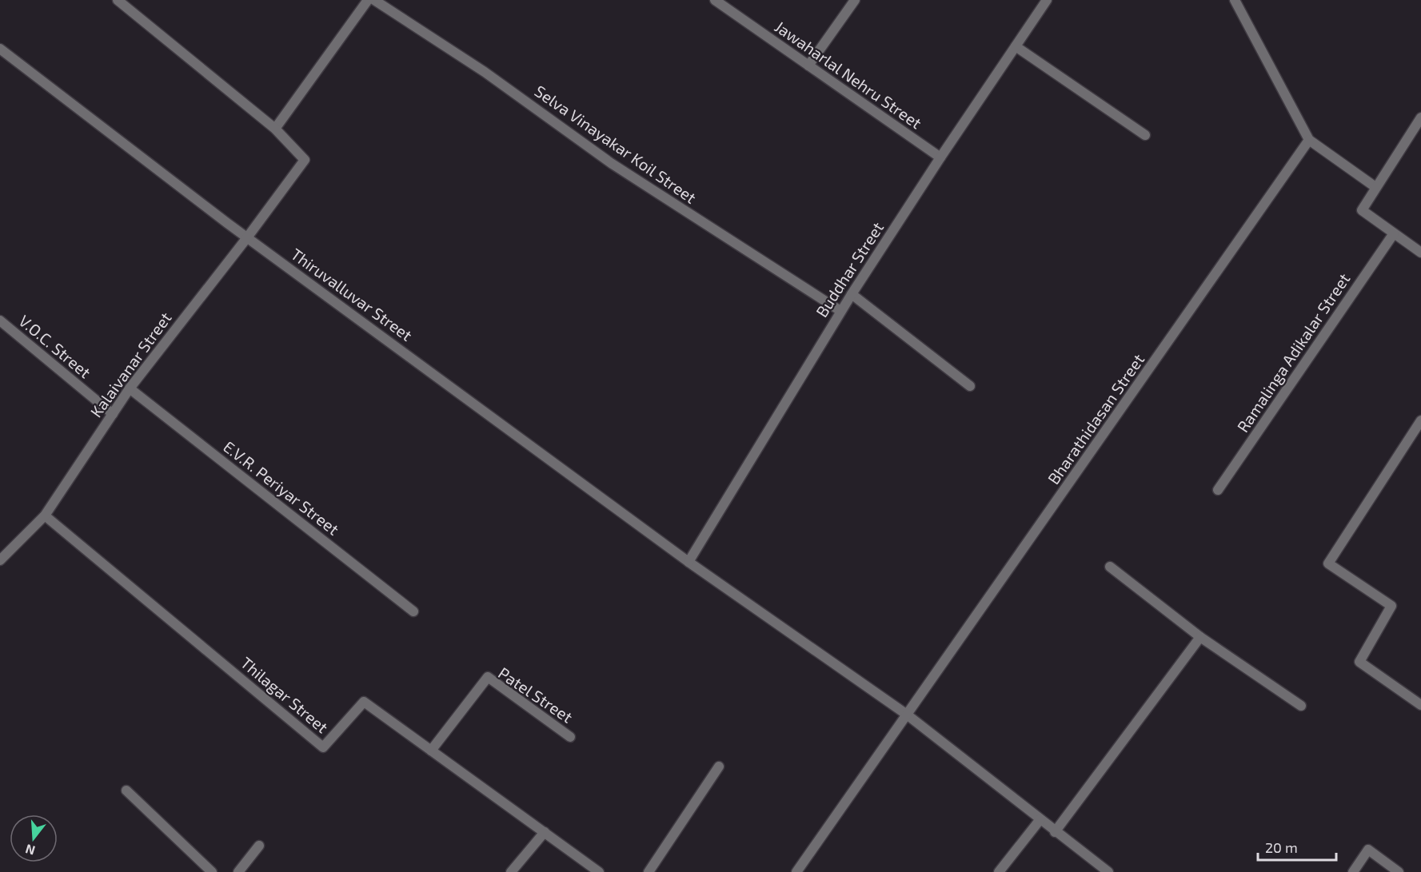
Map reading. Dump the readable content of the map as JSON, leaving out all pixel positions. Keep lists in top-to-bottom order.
{
  "streets": {
    "street": [
      "Jawaharlal Nehru Street",
      "Selva Vinayakar Koil Street",
      "Buddhar Street",
      "Thiruvalluvar Street",
      "V.O.C. Street",
      "Ramalinga Adikalar Street",
      "Kalaivanar Street",
      "Bharathidasan Street",
      "E.V.R. Periyar Street",
      "Thilagar Street",
      "Patel Street"
    ]
  },
  "crossings": [
    ["Jawaharlal Nehru Street", "Buddhar Street"],
    ["Selva Vinayakar Koil Street", "Buddhar Street"],
    ["Buddhar Street", "Thiruvalluvar Street"],
    ["Thiruvalluvar Street", "Kalaivanar Street"],
    ["Thiruvalluvar Street", "Bharathidasan Street"],
    ["V.O.C. Street", "Kalaivanar Street"],
    ["Kalaivanar Street", "E.V.R. Periyar Street"],
    ["Kalaivanar Street", "Thilagar Street"],
    ["Thilagar Street", "Patel Street"]
  ],
  "scale_bar": "20 m",
  "north": "bottom"
}
